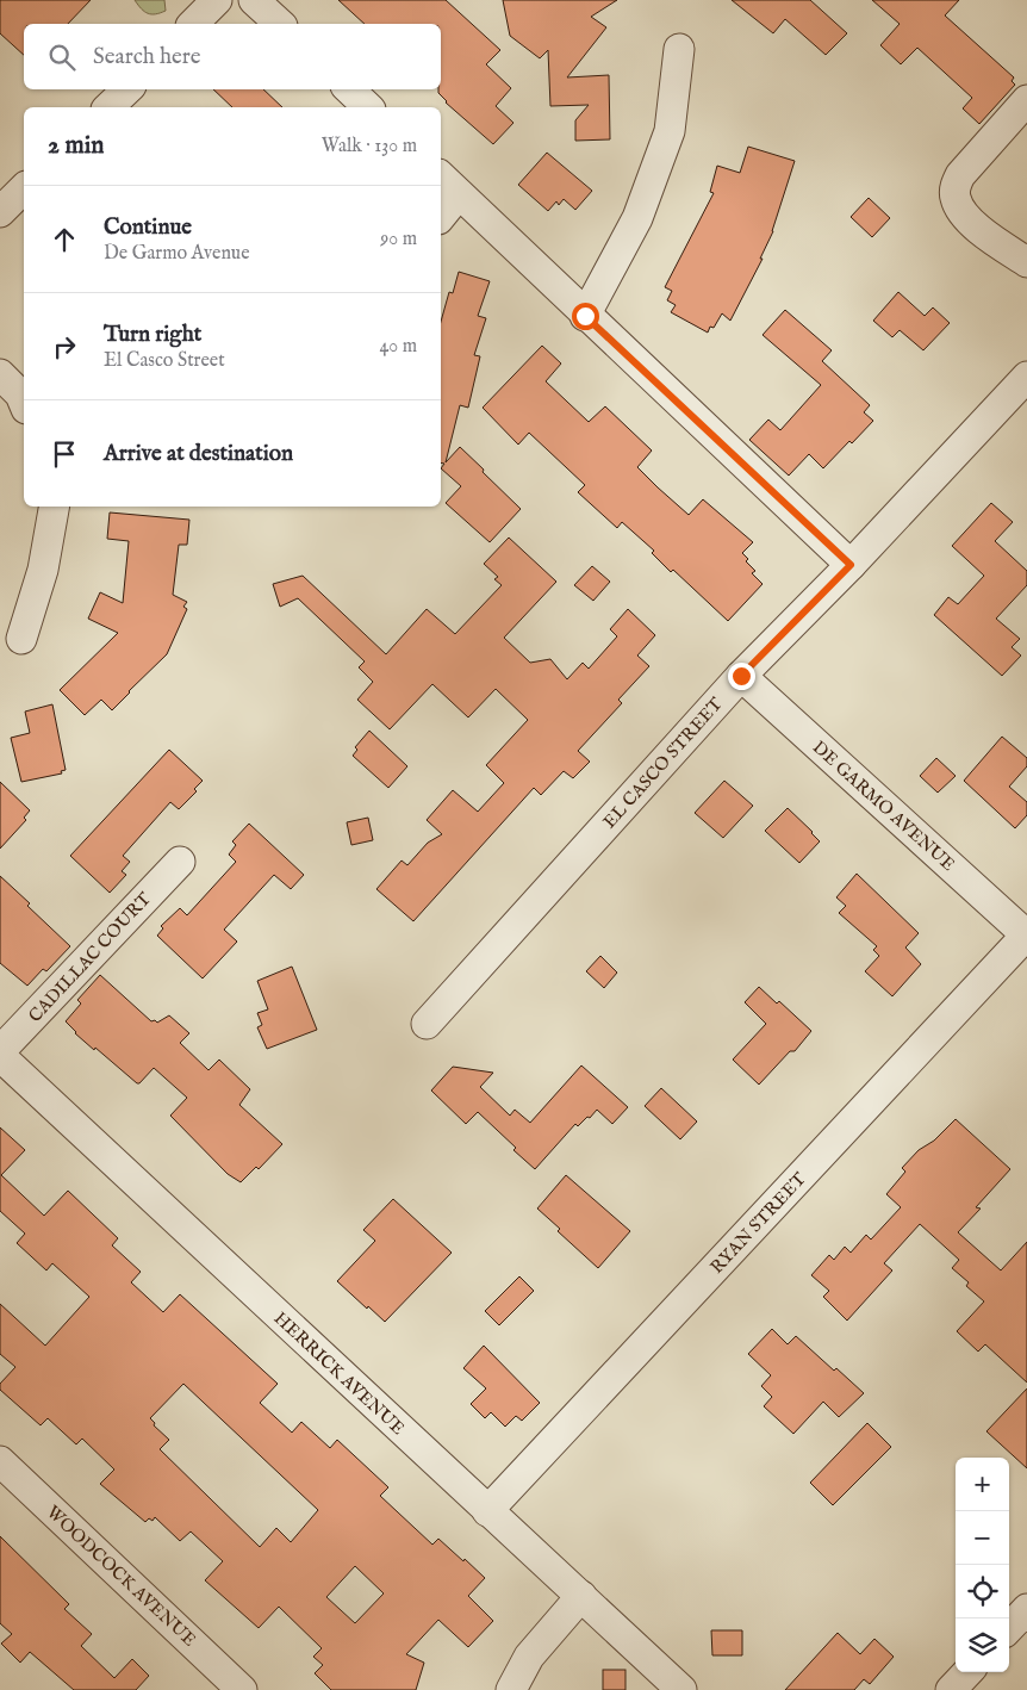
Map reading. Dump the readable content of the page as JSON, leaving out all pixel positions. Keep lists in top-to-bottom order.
{
  "streets": {
    "street": [
      "EL CASCO STREET",
      "DE GARMO AVENUE",
      "CADILLAC COURT",
      "RYAN STREET",
      "HERRICK AVENUE",
      "WOODCOCK AVENUE"
    ]
  },
  "crossings": [
    ["EL CASCO STREET", "DE GARMO AVENUE"],
    ["DE GARMO AVENUE", "RYAN STREET"],
    ["CADILLAC COURT", "HERRICK AVENUE"],
    ["RYAN STREET", "HERRICK AVENUE"]
  ],
  "page": {
    "search": "Search here",
    "heading": ["2 min", "Walk · 130 m"],
    "list": [
      ["Continue", "De Garmo Avenue", "90 m"],
      ["Turn right", "El Casco Street", "40 m"],
      "Arrive at destination"
    ],
    "map_buttons": ["+", "−"]
  }
}
